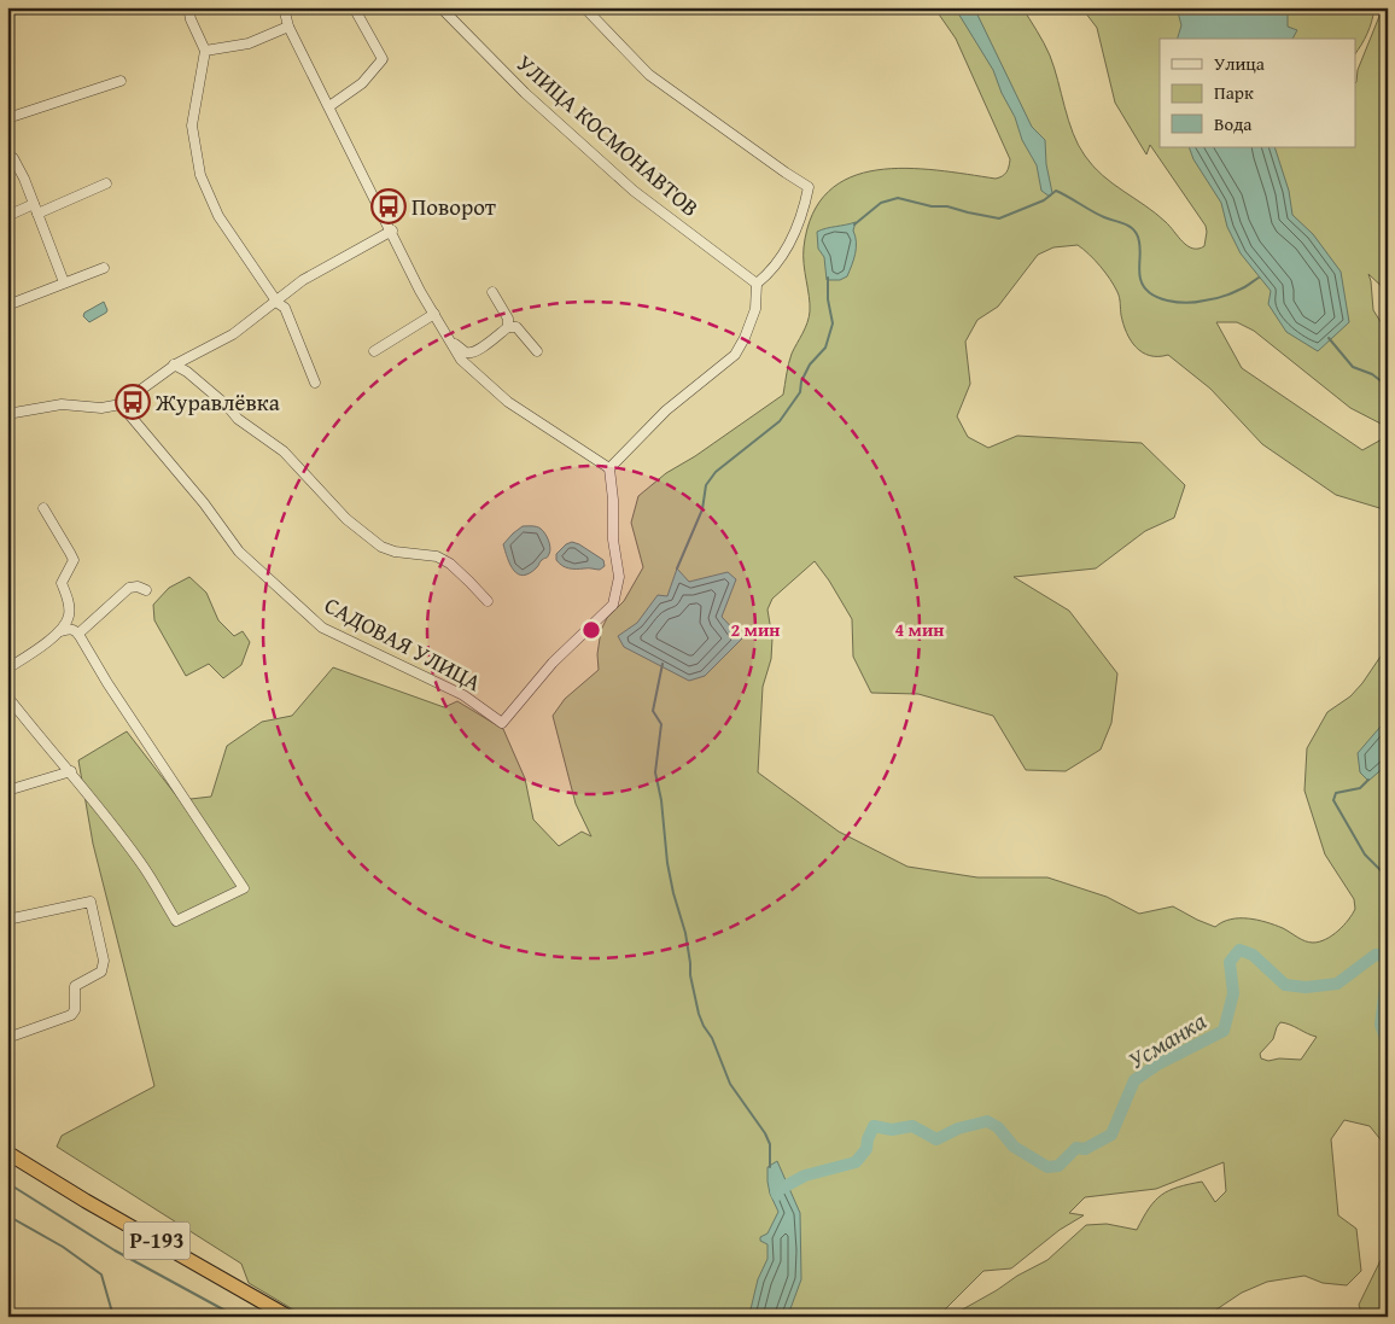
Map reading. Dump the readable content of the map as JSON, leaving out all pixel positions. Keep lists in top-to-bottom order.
{
  "streets": {
    "highway": ["Р-193"],
    "street": ["УЛИЦА КОСМОНАВТОВ", "САДОВАЯ УЛИЦА"]
  },
  "water": ["Усманка"],
  "places": {
    "bus stop": ["Поворот", "Журавлёвка"]
  },
  "legend": ["Улица", "Парк", "Вода"],
  "rings": ["2 мин", "4 мин"]
}
